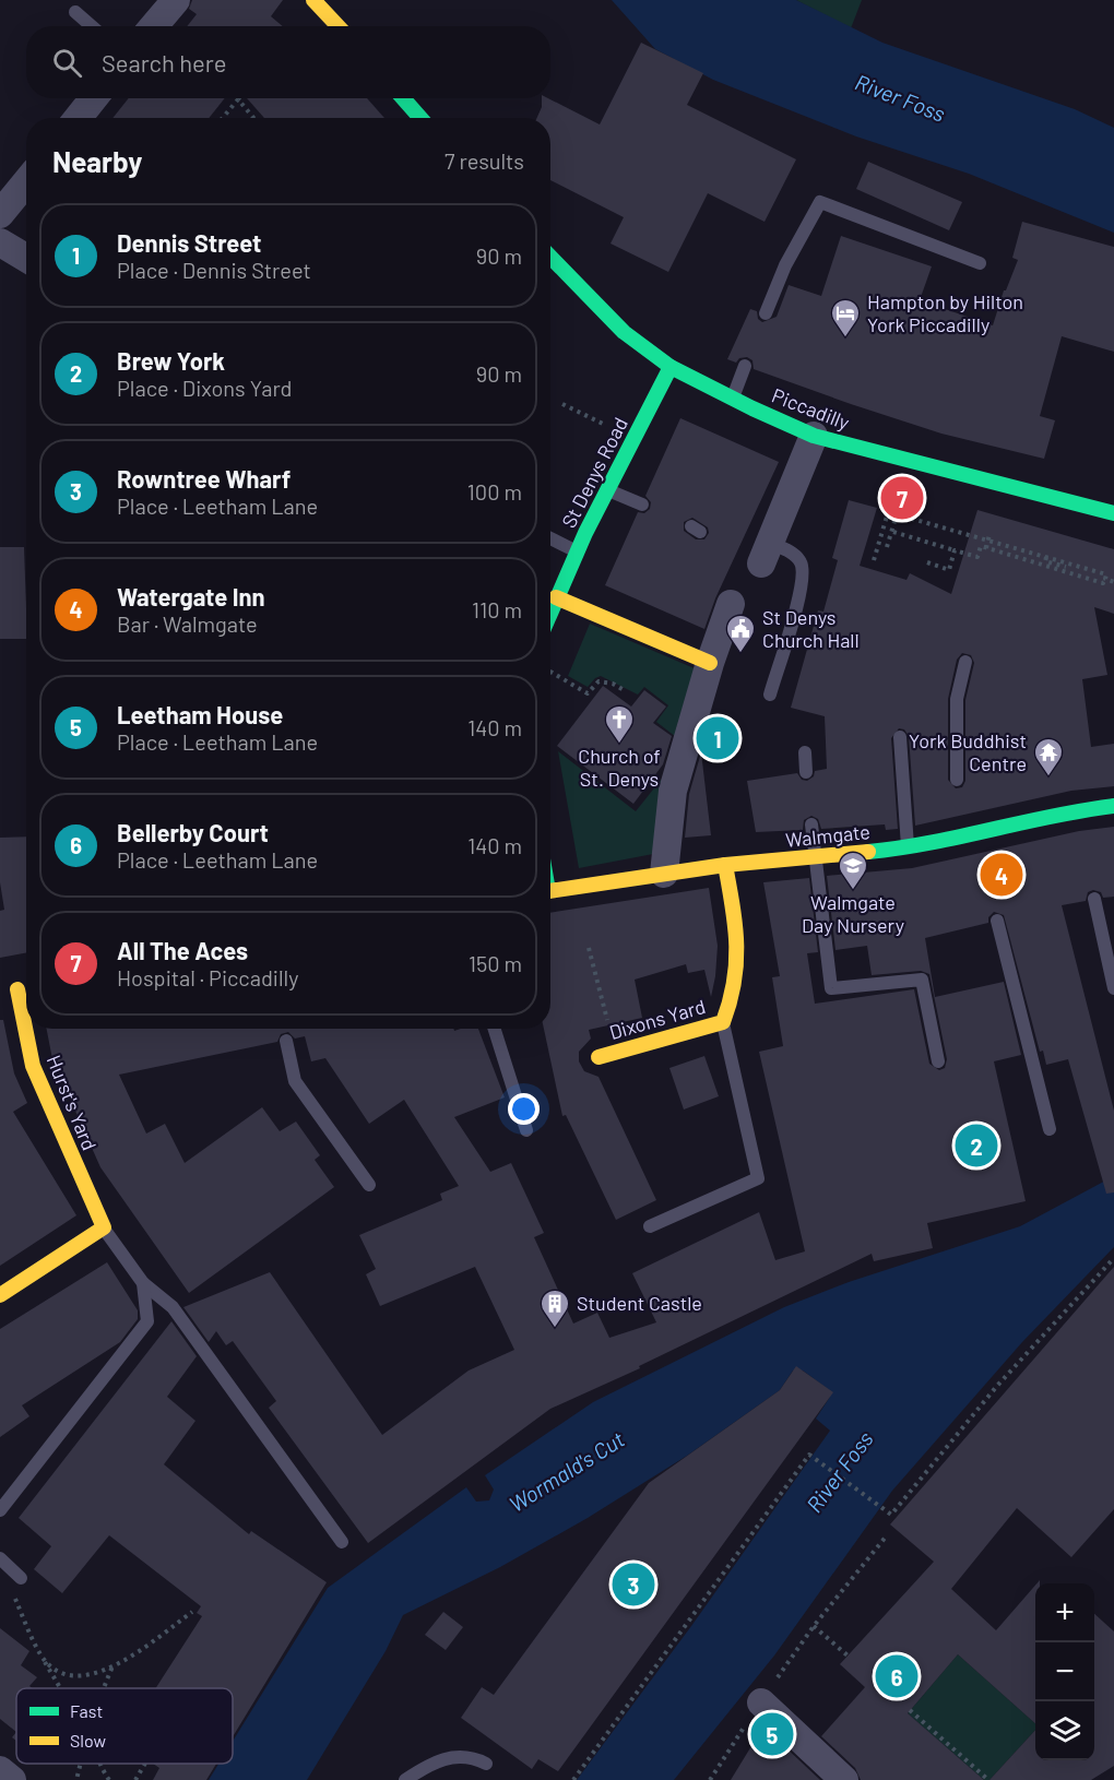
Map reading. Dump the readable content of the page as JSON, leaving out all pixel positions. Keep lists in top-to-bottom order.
{
  "streets": {
    "street": [
      "Piccadilly",
      "St Denys Road",
      "Walmgate",
      "Dixons Yard",
      "Hurst's Yard"
    ]
  },
  "crossings": [
    ["Piccadilly", "St Denys Road"],
    ["Walmgate", "Dixons Yard"]
  ],
  "water": ["River Foss", "Wormald's Cut"],
  "places": {
    "hotel": ["Hampton by Hilton York Piccadilly"],
    "public building": ["St Denys Church Hall"],
    "church": ["Church of St. Denys"],
    "temple": ["York Buddhist Centre"],
    "school or university": ["Walmgate Day Nursery"],
    "building": ["Student Castle"]
  },
  "legend": ["Fast", "Slow"],
  "page": {
    "search": "Search here",
    "heading": ["Nearby", "7 results"],
    "list": [
      {
        "mark": "1",
        "name": "Dennis Street",
        "note": "Place · Dennis Street",
        "value": "90 m"
      },
      {
        "mark": "2",
        "name": "Brew York",
        "note": "Place · Dixons Yard",
        "value": "90 m"
      },
      {
        "mark": "3",
        "name": "Rowntree Wharf",
        "note": "Place · Leetham Lane",
        "value": "100 m"
      },
      {
        "mark": "4",
        "name": "Watergate Inn",
        "note": "Bar · Walmgate",
        "value": "110 m"
      },
      {
        "mark": "5",
        "name": "Leetham House",
        "note": "Place · Leetham Lane",
        "value": "140 m"
      },
      {
        "mark": "6",
        "name": "Bellerby Court",
        "note": "Place · Leetham Lane",
        "value": "140 m"
      },
      {
        "mark": "7",
        "name": "All The Aces",
        "note": "Hospital · Piccadilly",
        "value": "150 m"
      }
    ],
    "pins": [
      "7",
      "1",
      "4",
      "2",
      "3",
      "6",
      "5"
    ],
    "map_buttons": ["+", "−"]
  }
}
